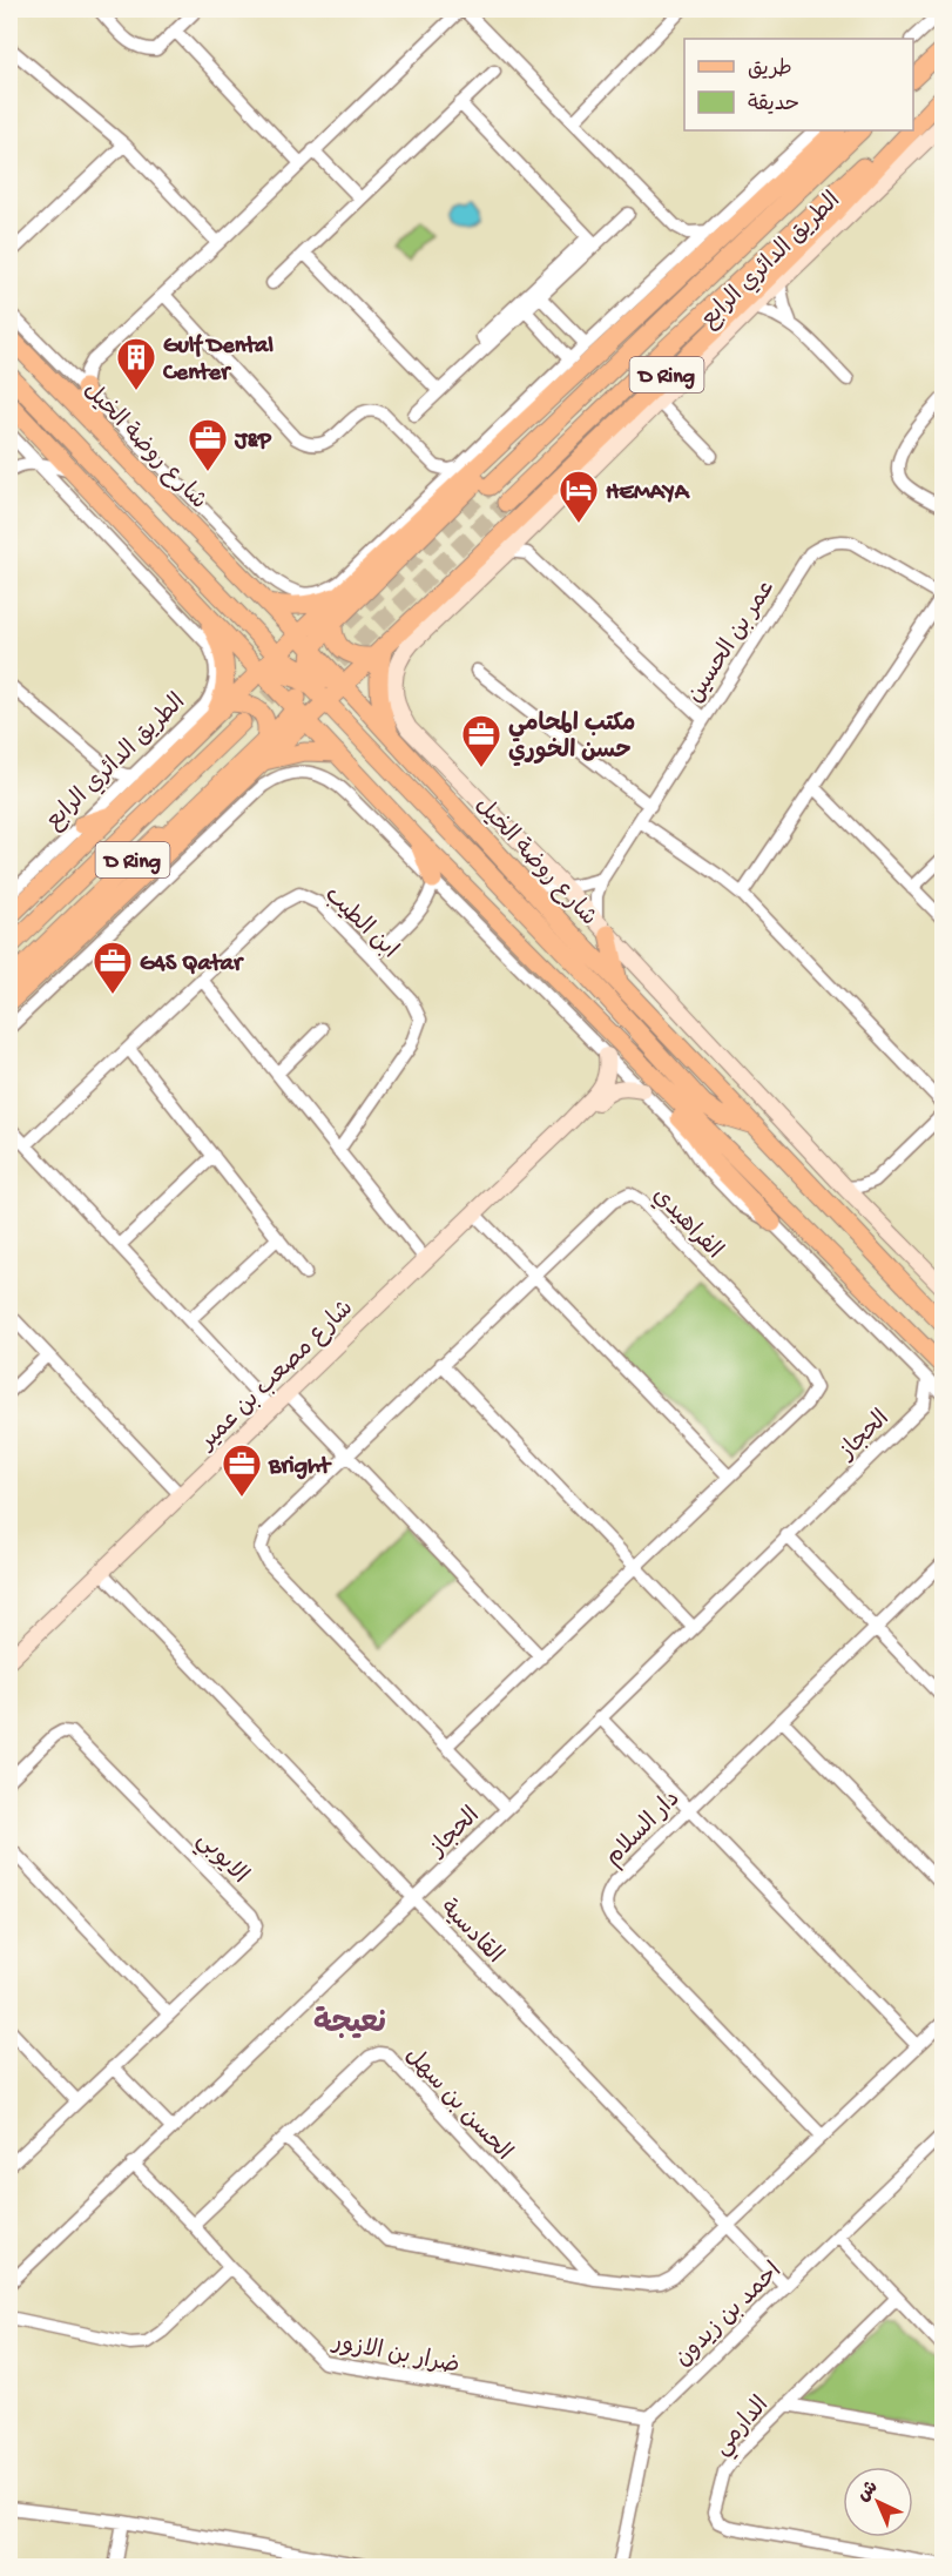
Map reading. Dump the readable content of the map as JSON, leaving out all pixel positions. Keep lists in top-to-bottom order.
{
  "streets": {
    "main road": ["الطريق الدائري الرابع", "D Ring", "شارع روضة الخيل"],
    "street": [
      "عمر بن الحسين",
      "ابن الطيب",
      "الفراهيدي",
      "شارع مصعب بن عمير",
      "الحجاز",
      "دار السلام",
      "الايوبي",
      "القادسية",
      "الحسن بن سهل",
      "احمد بن زيدون",
      "ضرار بن الازور",
      "الدارمي"
    ]
  },
  "crossings": [
    ["الطريق الدائري الرابع", "D Ring"],
    ["الطريق الدائري الرابع", "شارع روضة الخيل"],
    ["D Ring", "شارع روضة الخيل"],
    ["شارع روضة الخيل", "عمر بن الحسين"],
    ["الفراهيدي", "الحجاز"],
    ["شارع مصعب بن عمير", "القادسية"],
    ["الحجاز", "القادسية"],
    ["الحجاز", "ضرار بن الازور"],
    ["القادسية", "احمد بن زيدون"],
    ["الحسن بن سهل", "ضرار بن الازور"],
    ["احمد بن زيدون", "ضرار بن الازور"]
  ],
  "districts": ["نعيجة"],
  "places": {
    "building": ["Gulf Dental Center"],
    "office": [
      "J&P",
      "مكتب المحامي حسن الخوري",
      "G4S Qatar",
      "Bright"
    ],
    "hotel": ["HEMAYA"]
  },
  "legend": ["طريق", "حديقة"],
  "north": "top left"
}
